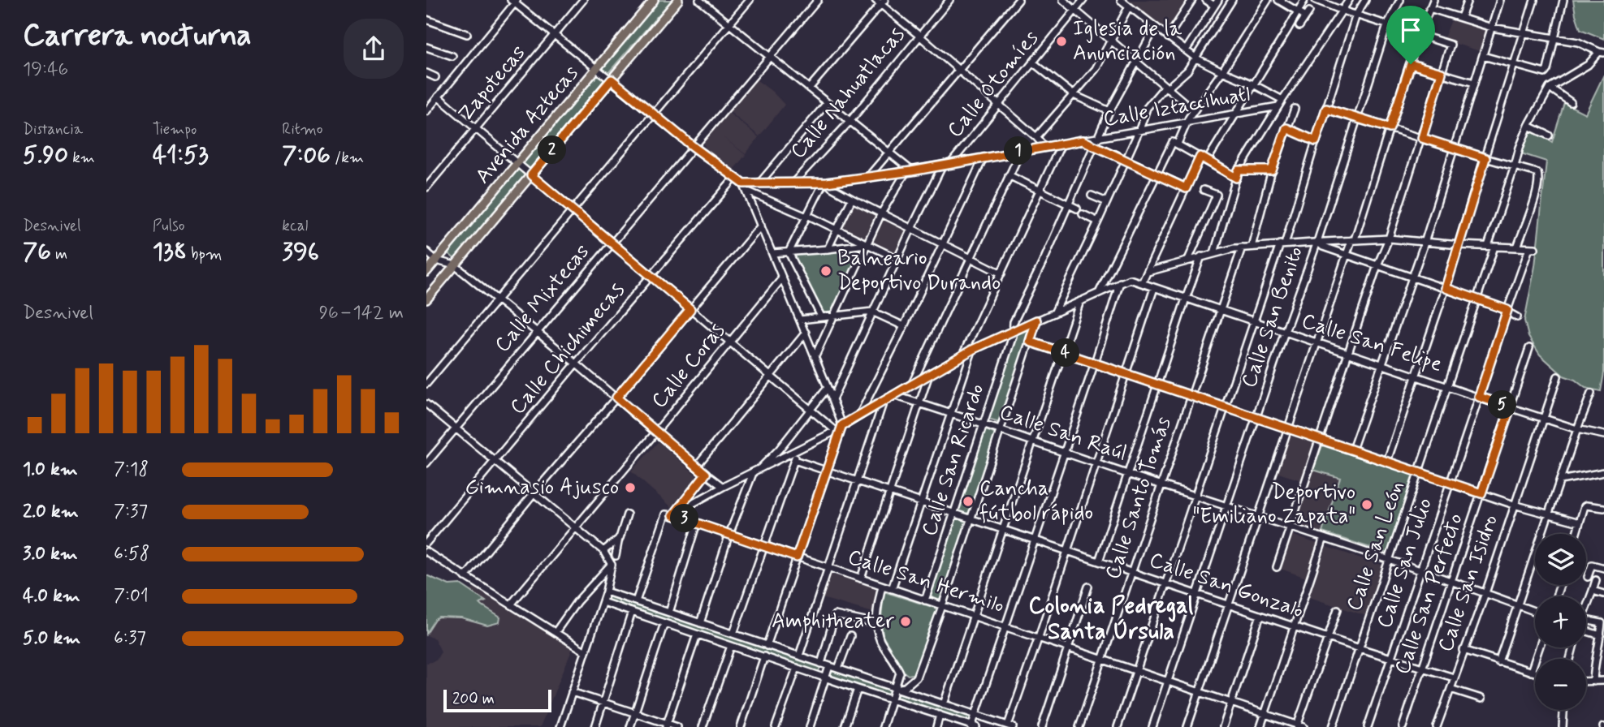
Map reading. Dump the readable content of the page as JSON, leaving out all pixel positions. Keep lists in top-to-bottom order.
{
  "streets": {
    "main road": ["Avenida Aztecas"],
    "street": [
      "Zapotecas",
      "Calle Otomíes",
      "Calle Nahuatlacas",
      "Calle Iztaccíhuatl",
      "Calle Mixtecas",
      "Calle San Benito",
      "Calle San Felipe",
      "Calle Chichimecas",
      "Calle Coras",
      "Calle San Raúl",
      "Calle San Ricardo",
      "Calle Santo Tomás",
      "Calle San León",
      "Calle San Julio",
      "Calle San Hermilo",
      "Calle San Isidro",
      "Calle San Gonzalo",
      "Calle San Perfecto"
    ]
  },
  "crossings": [
    ["Calle Otomíes", "Calle Iztaccíhuatl"],
    ["Calle Nahuatlacas", "Calle Iztaccíhuatl"],
    ["Calle Iztaccíhuatl", "Calle San Ricardo"],
    ["Calle San Benito", "Calle San Felipe"],
    ["Calle San Benito", "Calle San Raúl"],
    ["Calle San Benito", "Calle San Hermilo"],
    ["Calle San Benito", "Calle San Gonzalo"],
    ["Calle San Felipe", "Calle Santo Tomás"],
    ["Calle San Felipe", "Calle San León"],
    ["Calle San Felipe", "Calle San Julio"],
    ["Calle San Felipe", "Calle San Isidro"],
    ["Calle San Felipe", "Calle San Perfecto"],
    ["Calle San Raúl", "Calle San Ricardo"],
    ["Calle San Raúl", "Calle Santo Tomás"],
    ["Calle San Raúl", "Calle San León"],
    ["Calle San Raúl", "Calle San Julio"],
    ["Calle San Raúl", "Calle San Isidro"],
    ["Calle San Raúl", "Calle San Perfecto"],
    ["Calle San Ricardo", "Calle San Hermilo"],
    ["Calle San Ricardo", "Calle San Gonzalo"],
    ["Calle Santo Tomás", "Calle San Hermilo"],
    ["Calle Santo Tomás", "Calle San Gonzalo"],
    ["Calle San León", "Calle San Gonzalo"],
    ["Calle San Julio", "Calle San Gonzalo"],
    ["Calle San Isidro", "Calle San Gonzalo"],
    ["Calle San Gonzalo", "Calle San Perfecto"]
  ],
  "districts": ["Colonia Pedregal Santa Úrsula"],
  "places": [
    "Iglesia de la Anunciación",
    "Balneario Deportivo Durando",
    "Gimnasio Ajusco",
    "Cancha fútbol rápido",
    "Deportivo \"Emiliano Zapata\"",
    "Amphitheater"
  ],
  "scale_bar": "200 m",
  "page": {
    "heading": ["Carrera nocturna", "19:46"],
    "stats": [
      ["Distancia", "5.90 km"],
      ["Tiempo", "41:53"],
      ["Ritmo", "7:06 /km"],
      ["Desnivel", "76 m"],
      ["Pulso", "138 bpm"],
      ["kcal", "396"]
    ],
    "pins": [
      "2",
      "1",
      "4",
      "5",
      "3"
    ],
    "chart": ["Desnivel", "96–142 m"],
    "list": [
      {
        "name": "1.0 km",
        "note": "7:18"
      },
      {
        "name": "2.0 km",
        "note": "7:37"
      },
      {
        "name": "3.0 km",
        "note": "6:58"
      },
      {
        "name": "4.0 km",
        "note": "7:01"
      },
      {
        "name": "5.0 km",
        "note": "6:37"
      }
    ],
    "map_buttons": ["+", "−"],
    "scale": "200 m"
  }
}
